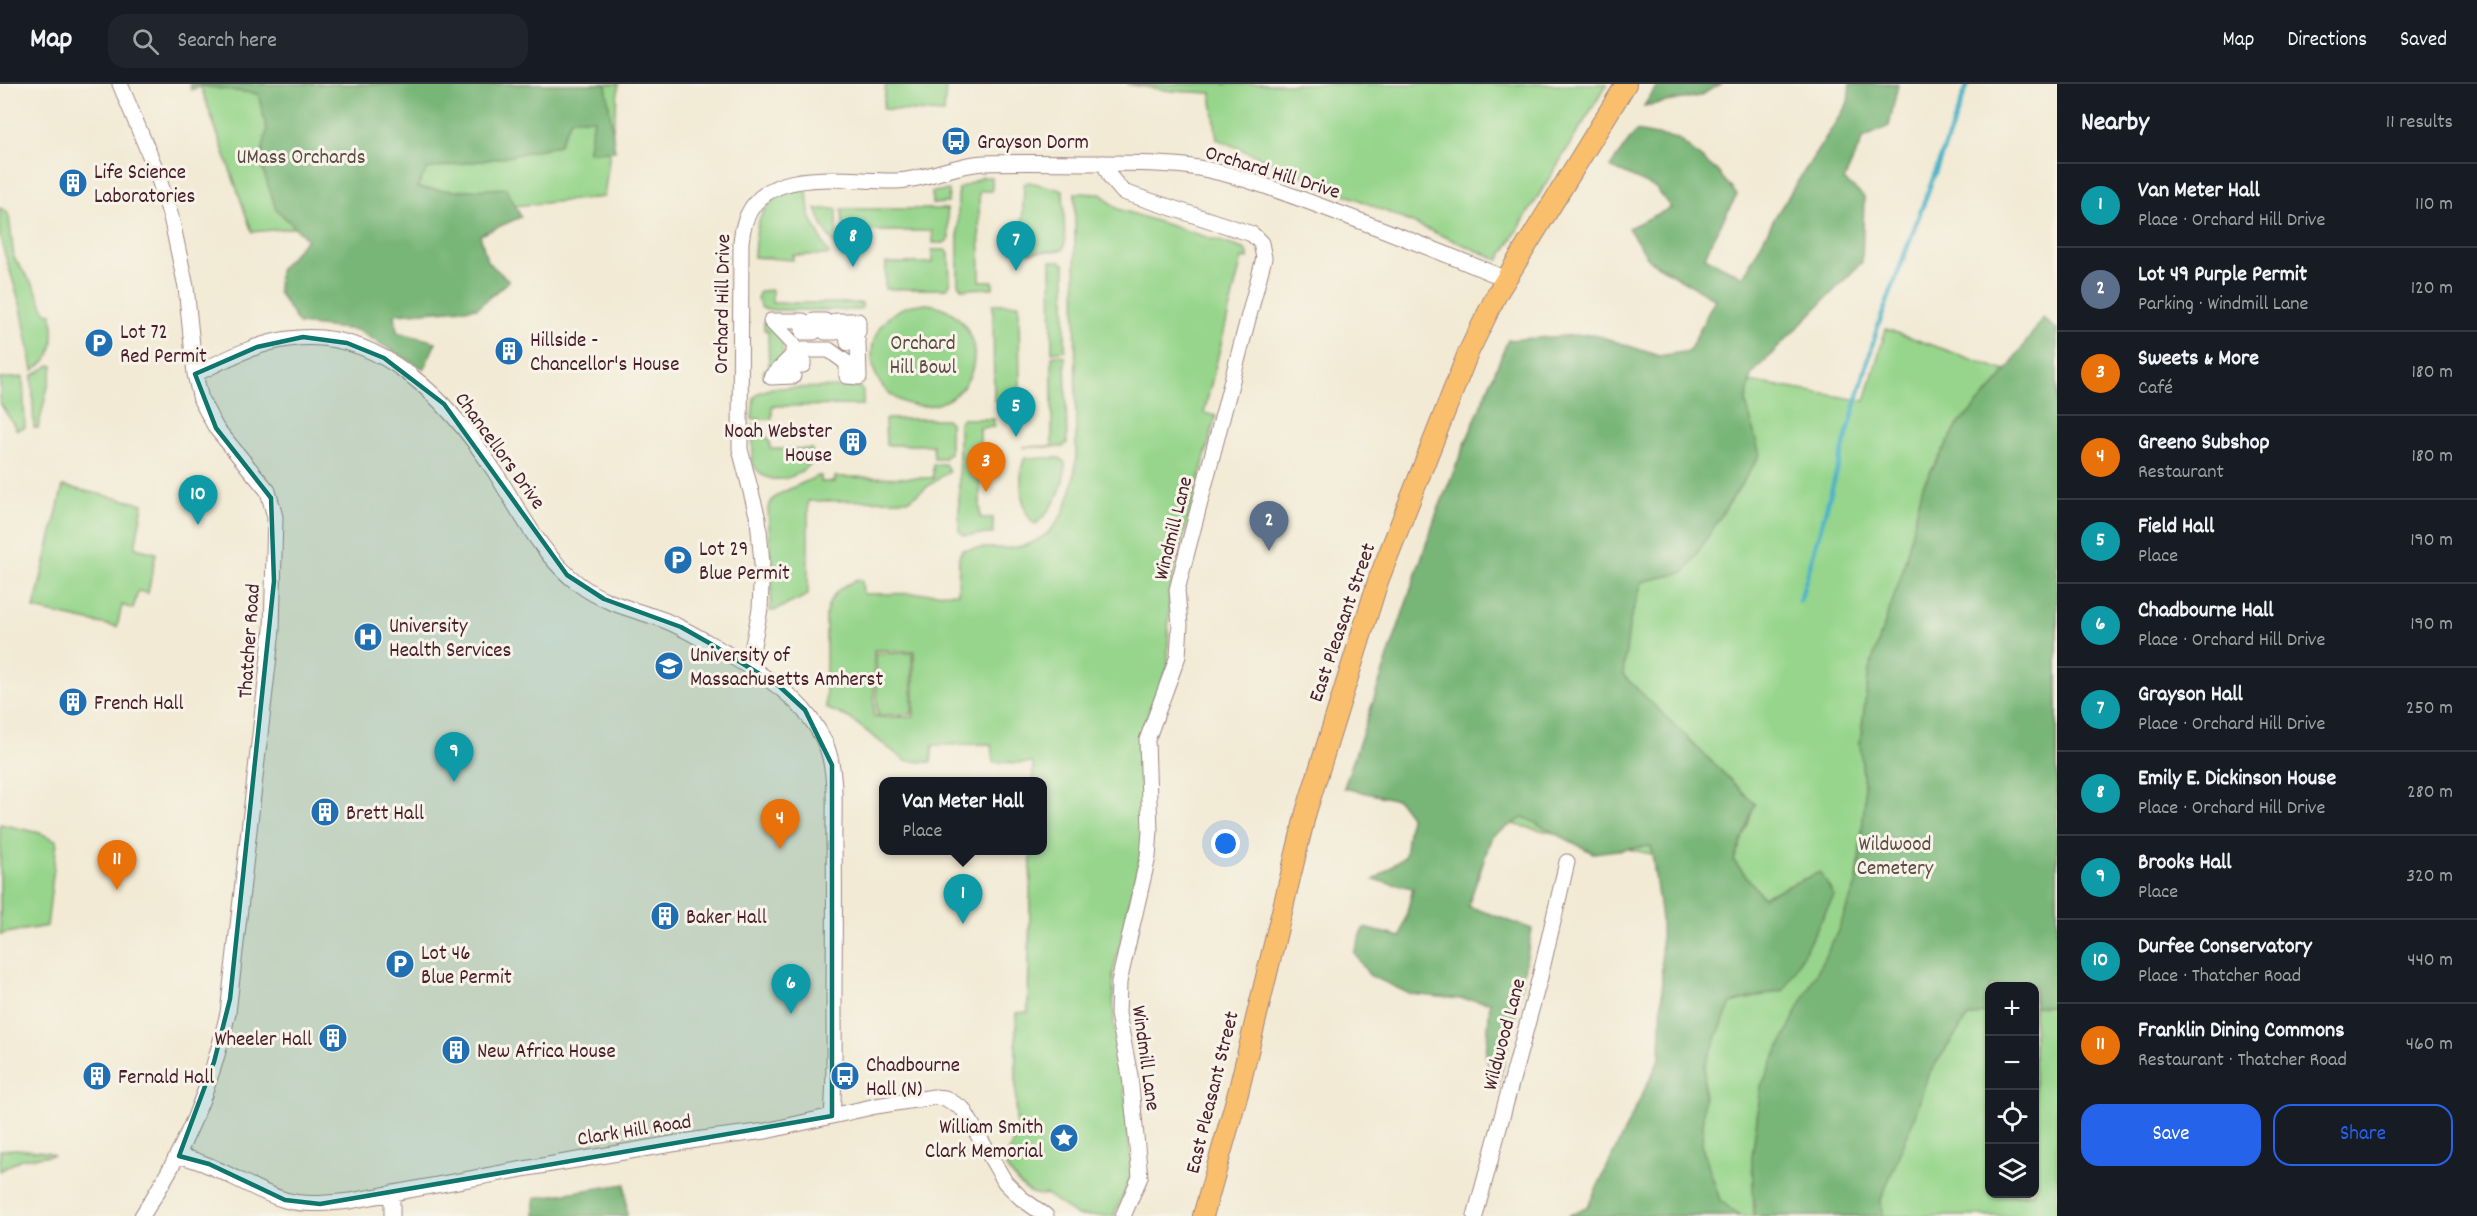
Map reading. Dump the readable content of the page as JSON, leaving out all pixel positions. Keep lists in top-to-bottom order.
{
  "streets": {
    "main road": ["East Pleasant Street"],
    "street": [
      "Orchard Hill Drive",
      "Chancellors Drive",
      "Windmill Lane",
      "Thatcher Road",
      "Wildwood Lane",
      "Clark Hill Road"
    ]
  },
  "crossings": [
    ["Orchard Hill Drive", "Chancellors Drive"],
    ["Orchard Hill Drive", "Windmill Lane"],
    ["Orchard Hill Drive", "East Pleasant Street"],
    ["Chancellors Drive", "Thatcher Road"],
    ["Thatcher Road", "Clark Hill Road"]
  ],
  "parks": ["UMass Orchards", "Orchard Hill Bowl", "Wildwood Cemetery"],
  "places": {
    "bus stop": ["Grayson Dorm", "Chadbourne Hall (N)"],
    "building": [
      "Life Science Laboratories",
      "Hillside - Chancellor's House",
      "Noah Webster House",
      "French Hall",
      "Brett Hall",
      "Baker Hall",
      "Wheeler Hall",
      "New Africa House",
      "Fernald Hall"
    ],
    "parking": ["Lot 72 Red Permit", "Lot 29 Blue Permit", "Lot 46 Blue Permit"],
    "hospital": ["University Health Services"],
    "school or university": ["University of Massachusetts Amherst"],
    "place": ["William Smith Clark Memorial"]
  },
  "page": {
    "header": "Map",
    "search": "Search here",
    "nav": ["Map", "Directions", "Saved"],
    "heading": ["Nearby", "11 results"],
    "list": [
      {
        "mark": "1",
        "name": "Van Meter Hall",
        "note": "Place · Orchard Hill Drive",
        "value": "110 m"
      },
      {
        "mark": "2",
        "name": "Lot 49 Purple Permit",
        "note": "Parking · Windmill Lane",
        "value": "120 m"
      },
      {
        "mark": "3",
        "name": "Sweets & More",
        "note": "Café",
        "value": "180 m"
      },
      {
        "mark": "4",
        "name": "Greeno Subshop",
        "note": "Restaurant",
        "value": "180 m"
      },
      {
        "mark": "5",
        "name": "Field Hall",
        "note": "Place",
        "value": "190 m"
      },
      {
        "mark": "6",
        "name": "Chadbourne Hall",
        "note": "Place · Orchard Hill Drive",
        "value": "190 m"
      },
      {
        "mark": "7",
        "name": "Grayson Hall",
        "note": "Place · Orchard Hill Drive",
        "value": "250 m"
      },
      {
        "mark": "8",
        "name": "Emily E. Dickinson House",
        "note": "Place · Orchard Hill Drive",
        "value": "280 m"
      },
      {
        "mark": "9",
        "name": "Brooks Hall",
        "note": "Place",
        "value": "320 m"
      },
      {
        "mark": "10",
        "name": "Durfee Conservatory",
        "note": "Place · Thatcher Road",
        "value": "440 m"
      },
      {
        "mark": "11",
        "name": "Franklin Dining Commons",
        "note": "Restaurant · Thatcher Road",
        "value": "460 m"
      }
    ],
    "pins": [
      "8",
      "7",
      "5",
      "3",
      "10",
      "2",
      "9",
      "4",
      "11",
      "1",
      "6"
    ],
    "popup": ["Van Meter Hall", "Place"],
    "map_buttons": ["+", "−"],
    "buttons": ["Save", "Share"]
  }
}
